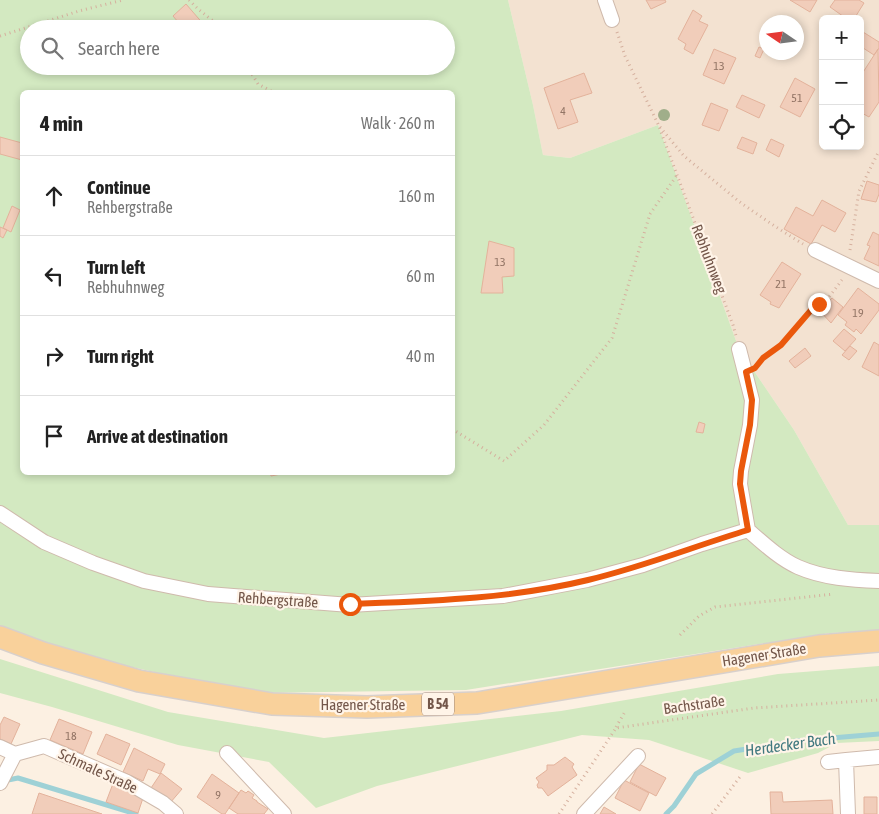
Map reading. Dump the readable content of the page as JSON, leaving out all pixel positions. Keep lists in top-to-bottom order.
{
  "streets": {
    "main road": ["Hagener Straße", "B 54"],
    "street": ["Rehbergstraße", "Schmale Straße"],
    "path": ["Rebhuhnweg", "Bachstraße"]
  },
  "water": ["Herdecker Bach"],
  "house_numbers": [
    "13",
    "51",
    "4",
    "13",
    "21",
    "19",
    "18",
    "9"
  ],
  "north": "left",
  "page": {
    "map_buttons": ["+", "−"],
    "search": "Search here",
    "heading": ["4 min", "Walk · 260 m"],
    "list": [
      ["Continue", "Rehbergstraße", "160 m"],
      ["Turn left", "Rebhuhnweg", "60 m"],
      ["Turn right", "40 m"],
      "Arrive at destination"
    ]
  }
}
